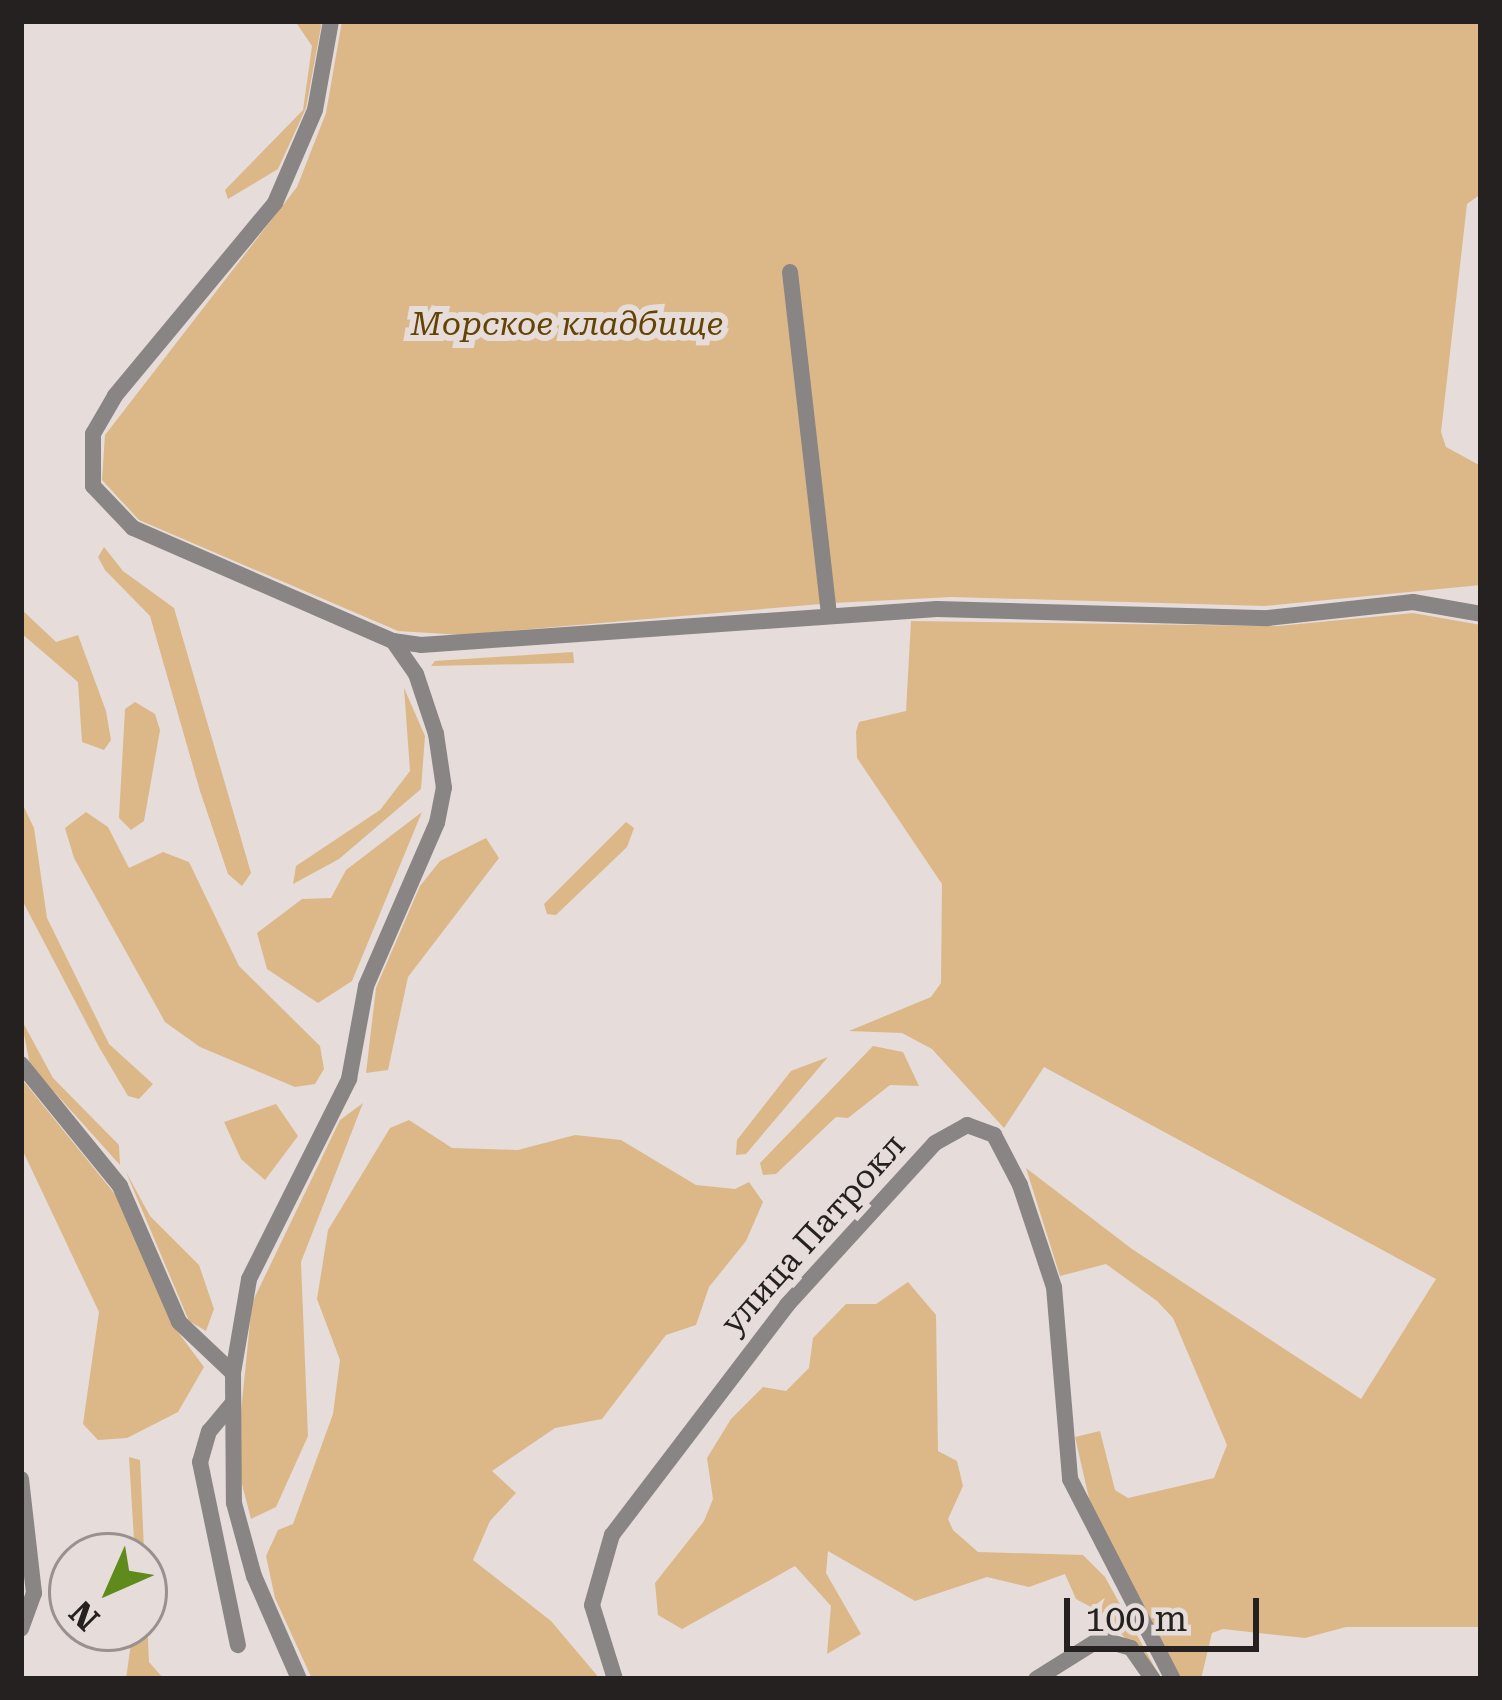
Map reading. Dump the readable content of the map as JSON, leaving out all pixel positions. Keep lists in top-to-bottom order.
{
  "streets": {
    "street": ["улица Патрокл"]
  },
  "parks": ["Морское кладбище"],
  "scale_bar": "100 m",
  "north": "bottom left"
}
